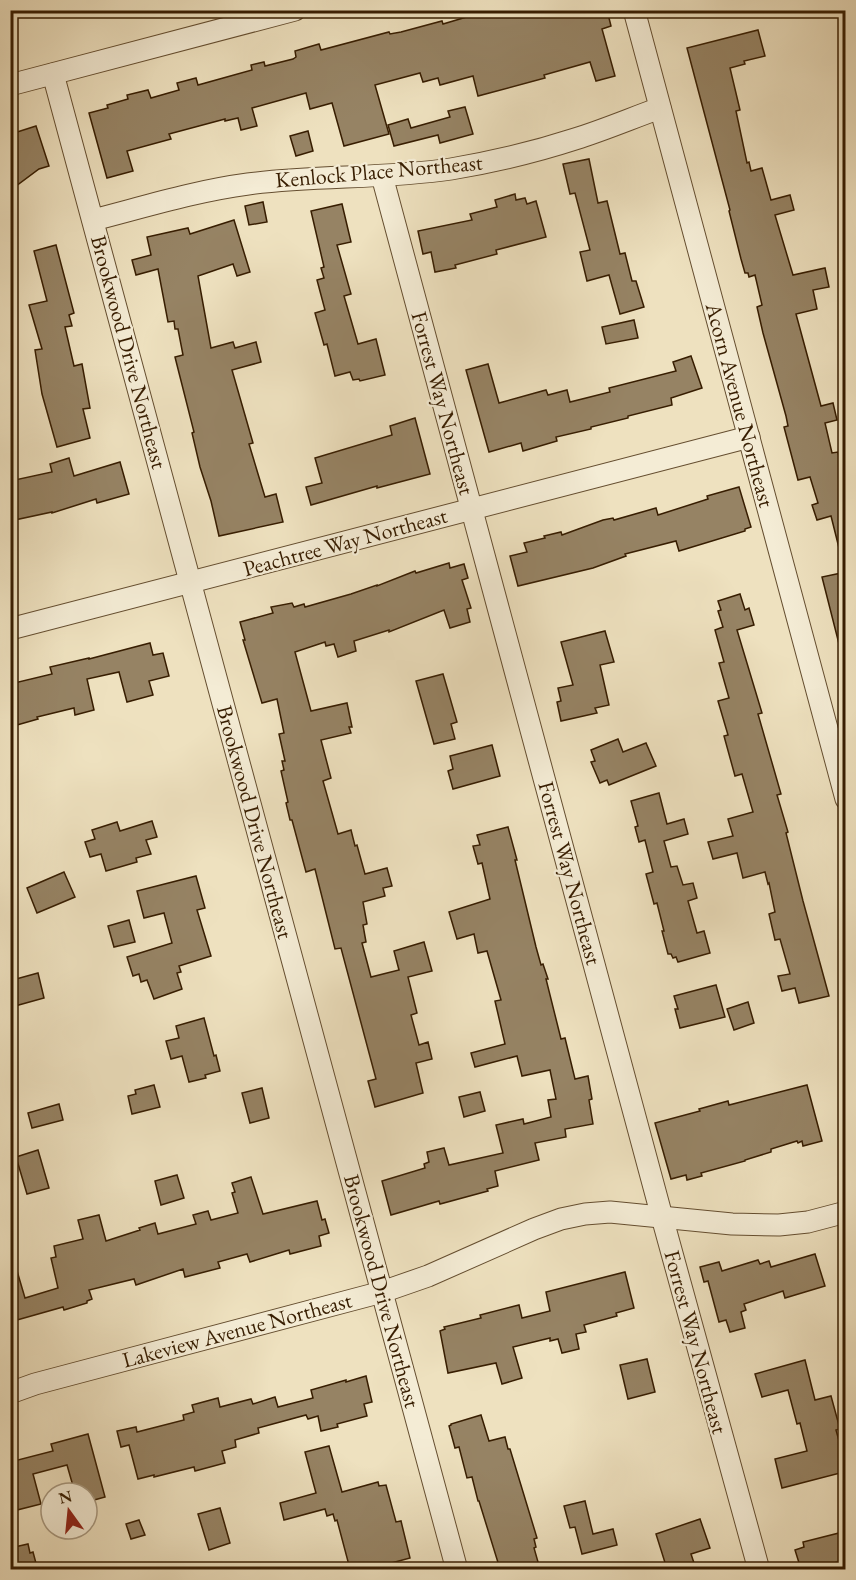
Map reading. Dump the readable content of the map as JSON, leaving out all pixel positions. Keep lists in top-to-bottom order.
{
  "streets": {
    "street": [
      "Kenlock Place Northeast",
      "Brookwood Drive Northeast",
      "Forrest Way Northeast",
      "Acorn Avenue Northeast",
      "Peachtree Way Northeast",
      "Lakeview Avenue Northeast"
    ]
  },
  "crossings": [
    ["Kenlock Place Northeast", "Brookwood Drive Northeast"],
    ["Kenlock Place Northeast", "Forrest Way Northeast"],
    ["Kenlock Place Northeast", "Acorn Avenue Northeast"],
    ["Brookwood Drive Northeast", "Peachtree Way Northeast"],
    ["Brookwood Drive Northeast", "Lakeview Avenue Northeast"],
    ["Forrest Way Northeast", "Peachtree Way Northeast"],
    ["Forrest Way Northeast", "Lakeview Avenue Northeast"],
    ["Acorn Avenue Northeast", "Peachtree Way Northeast"]
  ],
  "north": "top"
}
